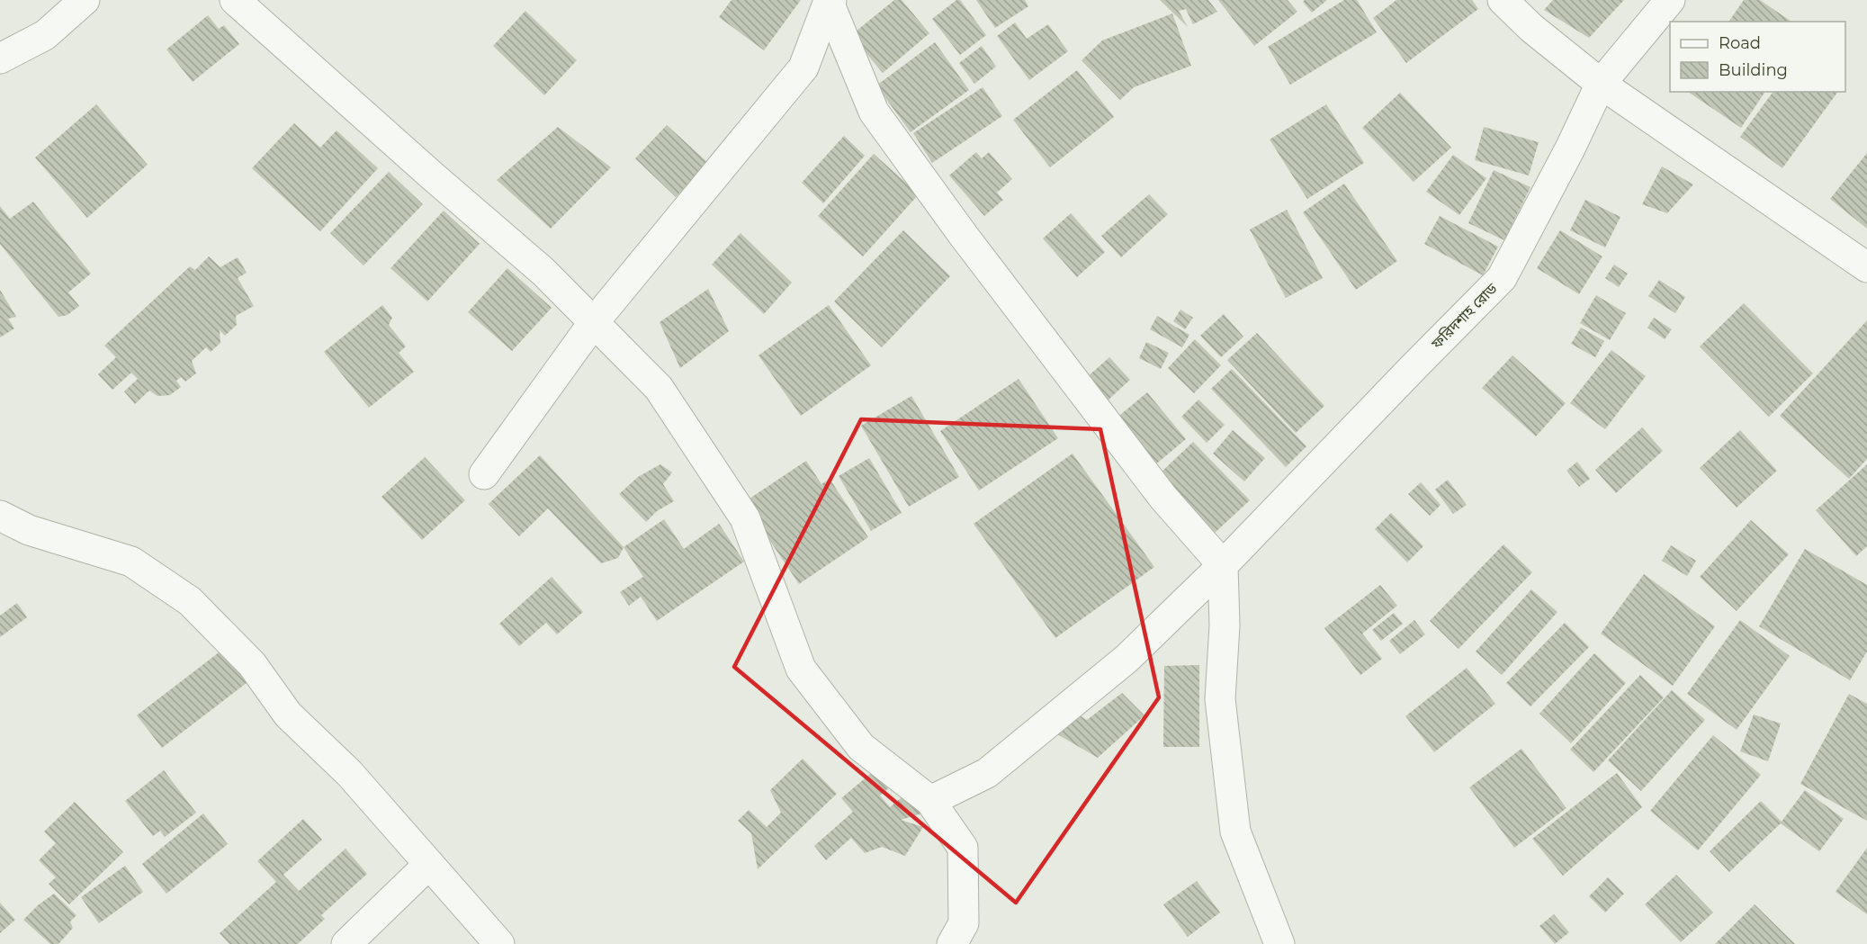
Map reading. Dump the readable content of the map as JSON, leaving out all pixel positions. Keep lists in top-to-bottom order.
{
  "streets": {
    "street": ["ফরিদশাহ রোড"]
  },
  "legend": ["Road", "Building"]
}
